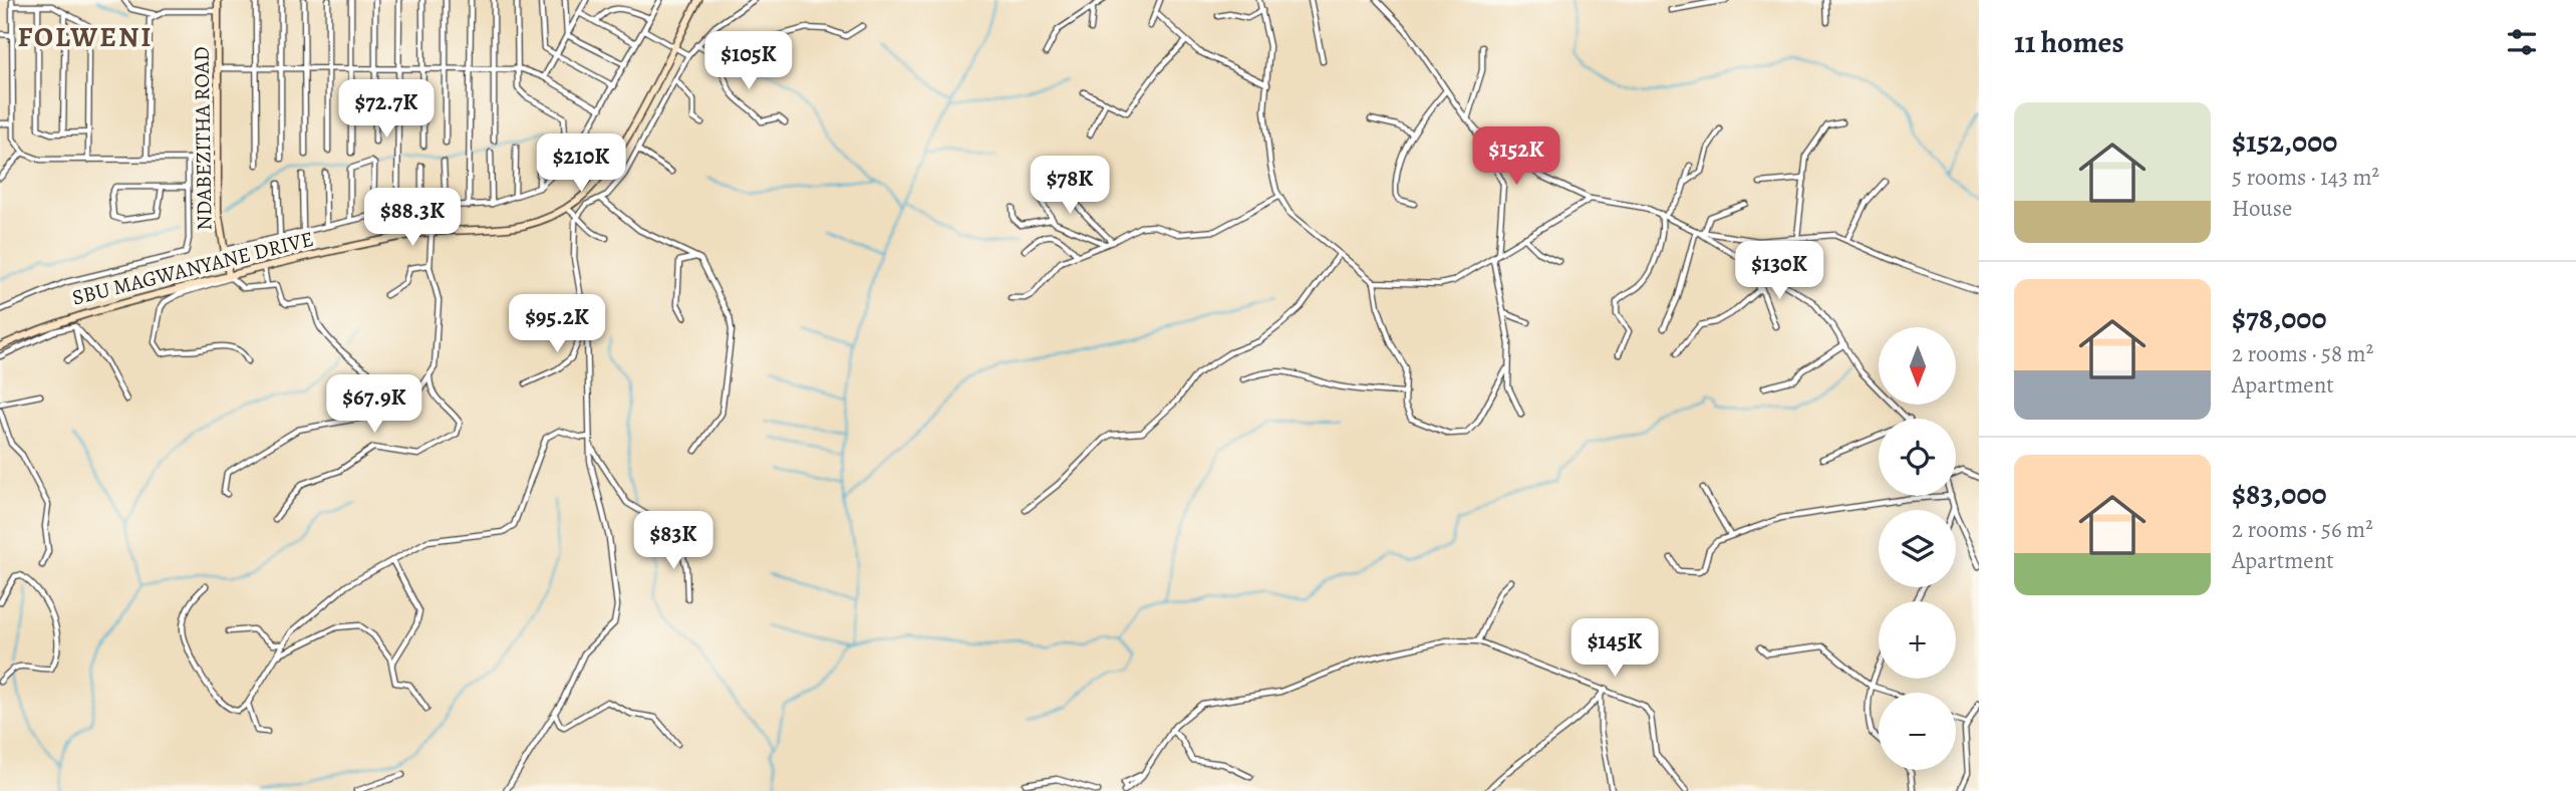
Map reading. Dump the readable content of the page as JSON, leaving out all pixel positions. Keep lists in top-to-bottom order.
{
  "streets": {
    "main road": ["NDABEZITHA ROAD", "SBU MAGWANYANE DRIVE"]
  },
  "crossings": [
    ["NDABEZITHA ROAD", "SBU MAGWANYANE DRIVE"]
  ],
  "districts": ["FOLWENI"],
  "north": "bottom",
  "page": {
    "heading": "11 homes",
    "price": [
      "$105K",
      "$72.7K",
      "$152K",
      "$210K",
      "$78K",
      "$88.3K",
      "$130K",
      "$95.2K",
      "$67.9K",
      "$83K",
      "$145K"
    ],
    "list": [
      {
        "name": "$152,000",
        "note": "5 rooms · 143 m² · House"
      },
      {
        "name": "$78,000",
        "note": "2 rooms · 58 m² · Apartment"
      },
      {
        "name": "$83,000",
        "note": "2 rooms · 56 m² · Apartment"
      }
    ],
    "map_buttons": ["+", "−"]
  }
}
